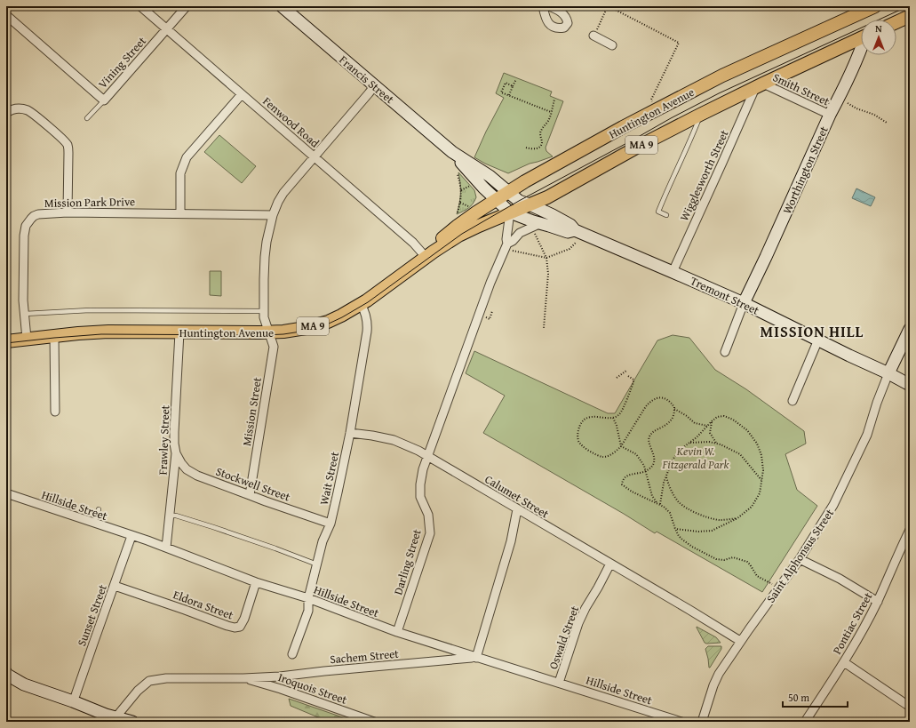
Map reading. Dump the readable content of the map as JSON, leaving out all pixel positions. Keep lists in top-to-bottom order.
{
  "streets": {
    "main road": [
      "Francis Street",
      "Huntington Avenue",
      "MA 9",
      "Worthington Street",
      "Tremont Street",
      "Saint Alphonsus Street"
    ],
    "street": [
      "Vining Street",
      "Smith Street",
      "Fenwood Road",
      "Wigglesworth Street",
      "Mission Park Drive",
      "Mission Street",
      "Frawley Street",
      "Wait Street",
      "Stockwell Street",
      "Calumet Street",
      "Hillside Street",
      "Darling Street",
      "Eldora Street",
      "Sunset Street",
      "Pontiac Street",
      "Oswald Street",
      "Sachem Street",
      "Iroquois Street"
    ]
  },
  "crossings": [
    ["Vining Street", "Fenwood Road"],
    ["Francis Street", "Huntington Avenue"],
    ["Francis Street", "Tremont Street"],
    ["Francis Street", "Mission Street"],
    ["Smith Street", "Huntington Avenue"],
    ["Smith Street", "Worthington Street"],
    ["Smith Street", "Wigglesworth Street"],
    ["Huntington Avenue", "Fenwood Road"],
    ["Huntington Avenue", "Wigglesworth Street"],
    ["Huntington Avenue", "Mission Park Drive"],
    ["Huntington Avenue", "Tremont Street"],
    ["Huntington Avenue", "Mission Street"],
    ["Huntington Avenue", "Frawley Street"],
    ["Huntington Avenue", "Wait Street"],
    ["Fenwood Road", "Mission Street"],
    ["Worthington Street", "Tremont Street"],
    ["Wigglesworth Street", "Tremont Street"],
    ["Mission Park Drive", "Mission Street"],
    ["Tremont Street", "Saint Alphonsus Street"],
    ["Mission Street", "Stockwell Street"],
    ["Frawley Street", "Stockwell Street"],
    ["Frawley Street", "Hillside Street"],
    ["Wait Street", "Stockwell Street"],
    ["Wait Street", "Calumet Street"],
    ["Wait Street", "Hillside Street"],
    ["Calumet Street", "Saint Alphonsus Street"],
    ["Calumet Street", "Darling Street"],
    ["Calumet Street", "Oswald Street"],
    ["Hillside Street", "Darling Street"],
    ["Hillside Street", "Eldora Street"],
    ["Hillside Street", "Sunset Street"],
    ["Hillside Street", "Oswald Street"],
    ["Hillside Street", "Sachem Street"],
    ["Eldora Street", "Sunset Street"],
    ["Sachem Street", "Iroquois Street"]
  ],
  "districts": ["MISSION HILL"],
  "parks": ["Kevin W. Fitzgerald Park"],
  "scale_bar": "50 m",
  "north": "top"
}
